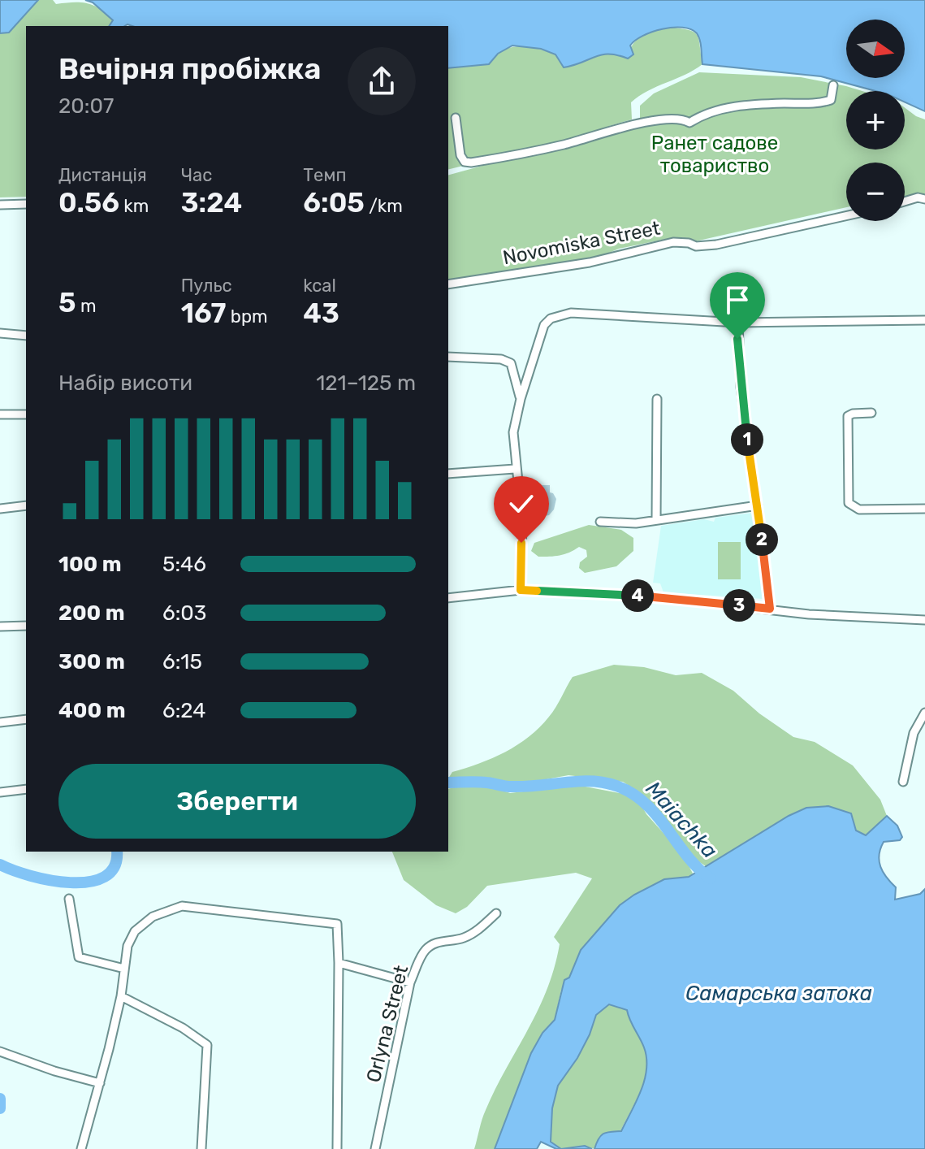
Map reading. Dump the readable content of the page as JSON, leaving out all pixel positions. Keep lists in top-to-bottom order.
{
  "streets": {
    "street": ["Novomiska Street", "Orlyna Street"]
  },
  "water": ["Maiachka", "Самарська затока"],
  "parks": ["Ранет садове товариство"],
  "north": "right",
  "page": {
    "map_buttons": ["+", "−"],
    "heading": ["Вечірня пробіжка", "20:07"],
    "stats": [
      ["Дистанція", "0.56 km"],
      ["Час", "3:24"],
      ["Темп", "6:05 /km"],
      ["5 m"],
      ["Пульс", "167 bpm"],
      ["kcal", "43"]
    ],
    "chart": ["Набір висоти", "121–125 m"],
    "pins": [
      "1",
      "2",
      "4",
      "3"
    ],
    "list": [
      {
        "name": "100 m",
        "note": "5:46"
      },
      {
        "name": "200 m",
        "note": "6:03"
      },
      {
        "name": "300 m",
        "note": "6:15"
      },
      {
        "name": "400 m",
        "note": "6:24"
      }
    ],
    "buttons": "Зберегти"
  }
}
